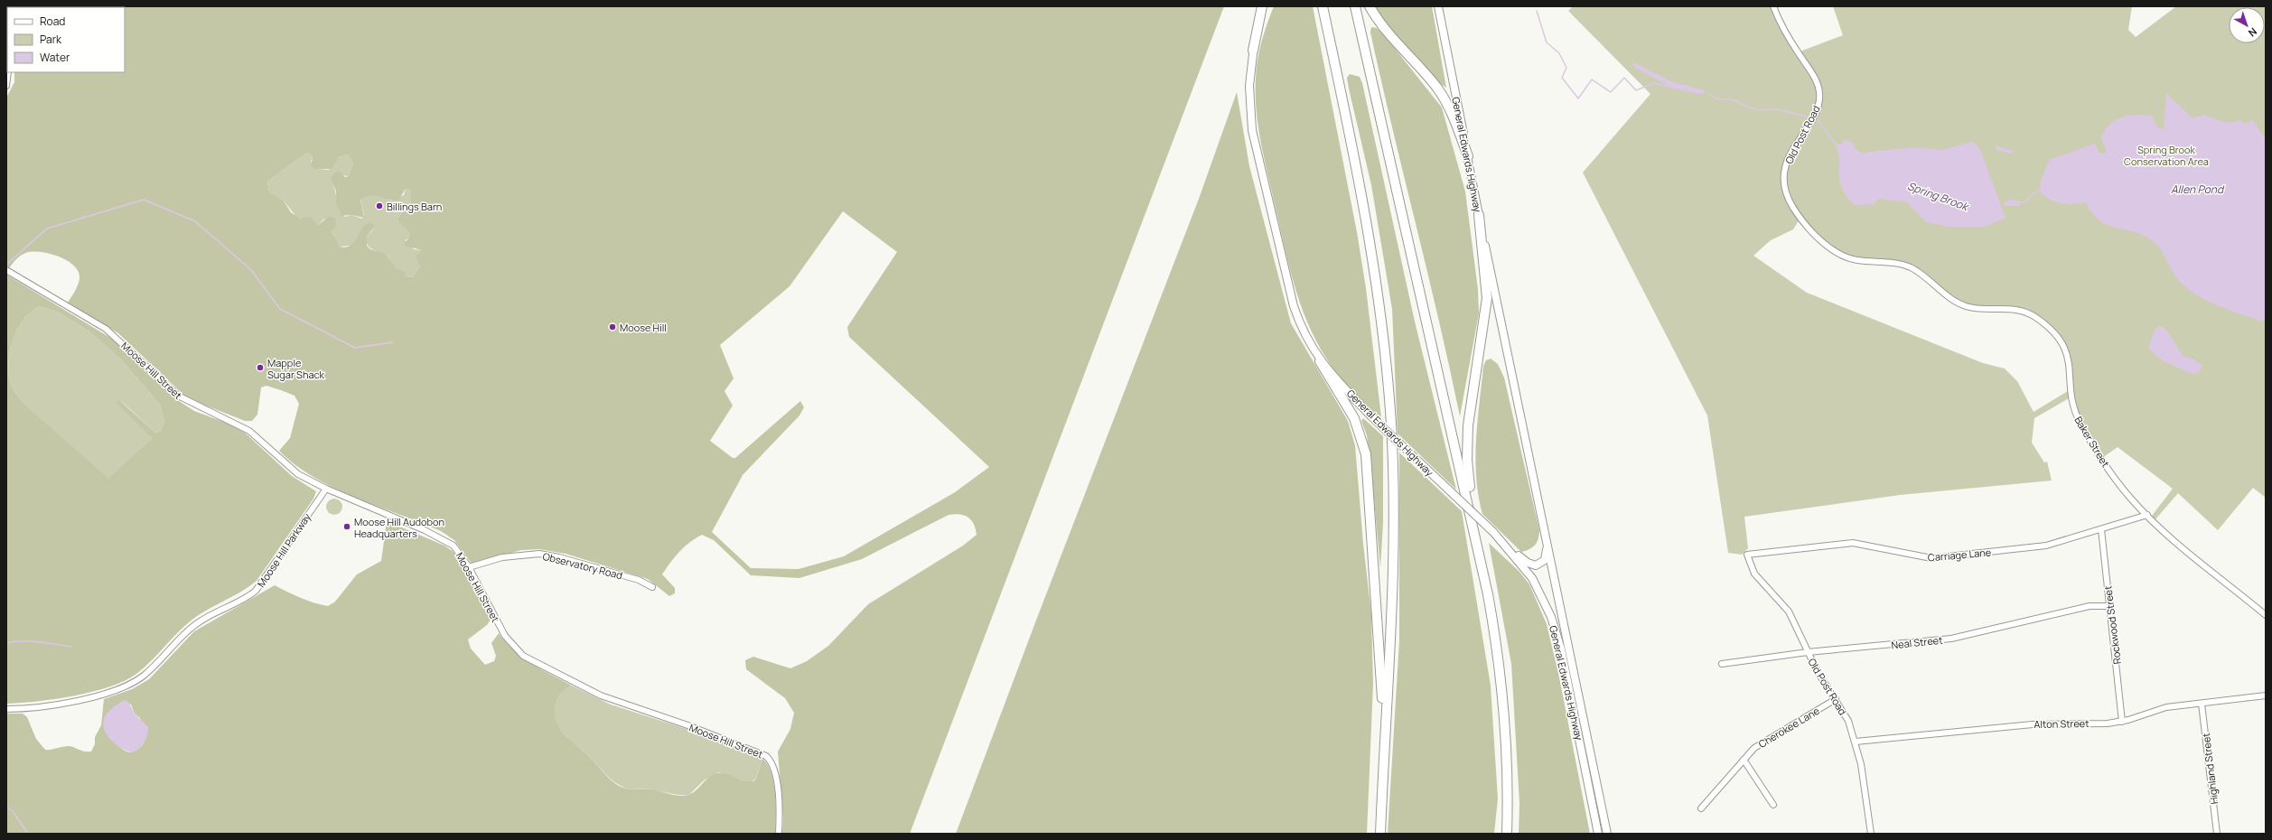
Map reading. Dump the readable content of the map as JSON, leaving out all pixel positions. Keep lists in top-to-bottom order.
{
  "streets": {
    "main road": ["General Edwards Highway"],
    "street": [
      "Old Post Road",
      "Moose Hill Street",
      "Baker Street",
      "Moose Hill Parkway",
      "Carriage Lane",
      "Observatory Road",
      "Rockwood Street",
      "Neal Street",
      "Alton Street",
      "Cherokee Lane",
      "Highland Street"
    ]
  },
  "crossings": [
    ["Old Post Road", "Baker Street"],
    ["Old Post Road", "Carriage Lane"],
    ["Old Post Road", "Neal Street"],
    ["Old Post Road", "Alton Street"],
    ["Old Post Road", "Cherokee Lane"],
    ["Moose Hill Street", "Moose Hill Parkway"],
    ["Moose Hill Street", "Observatory Road"],
    ["Baker Street", "Carriage Lane"],
    ["Carriage Lane", "Rockwood Street"],
    ["Rockwood Street", "Neal Street"],
    ["Rockwood Street", "Alton Street"],
    ["Alton Street", "Highland Street"]
  ],
  "water": ["Allen Pond", "Spring Brook"],
  "parks": ["Spring Brook Conservation Area"],
  "places": [
    "Billings Barn",
    "Moose Hill",
    "Mapple Sugar Shack",
    "Moose Hill Audobon Headquarters"
  ],
  "legend": ["Road", "Park", "Water"],
  "north": "bottom right"
}
